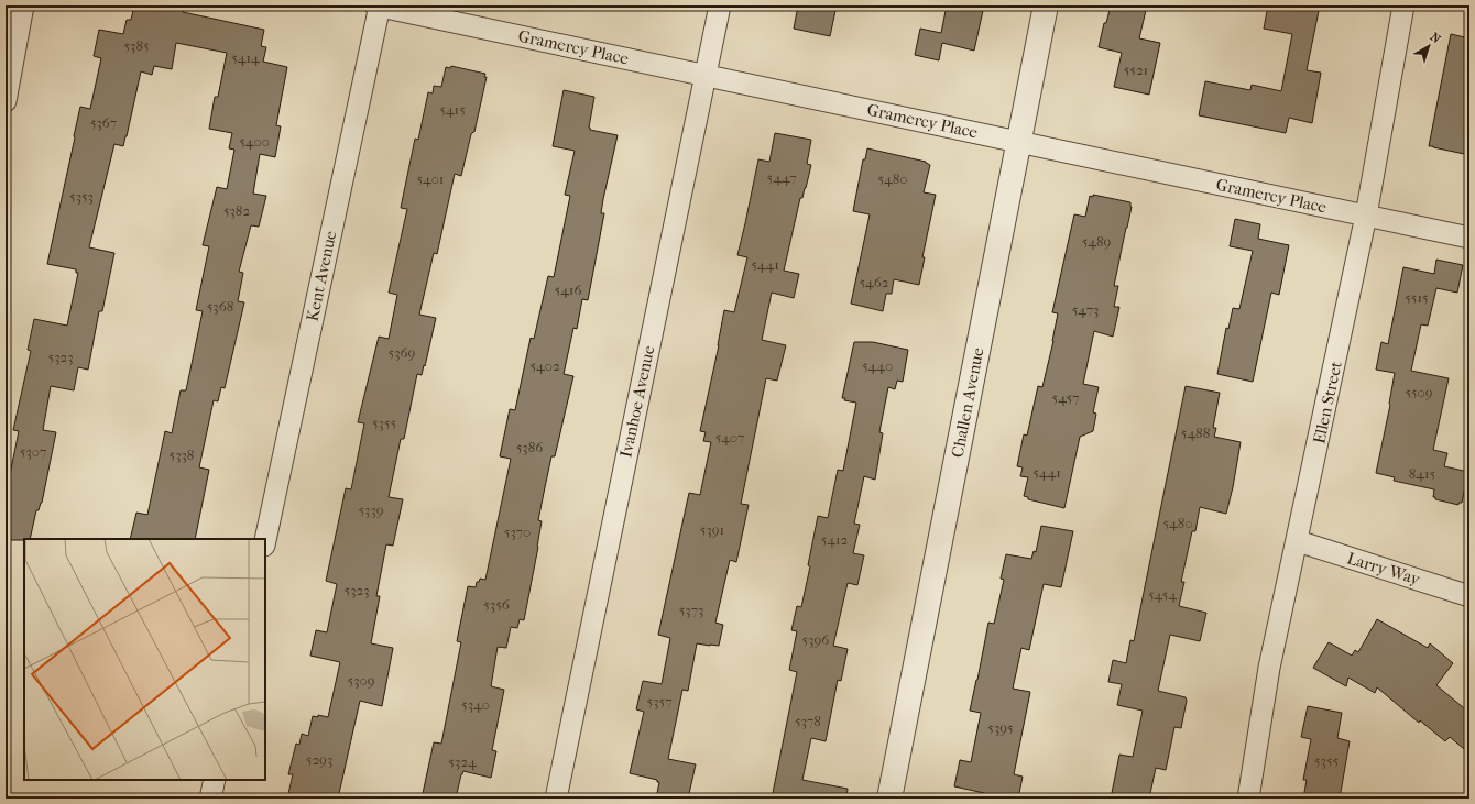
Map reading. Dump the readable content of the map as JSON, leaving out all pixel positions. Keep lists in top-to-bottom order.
{
  "streets": {
    "street": [
      "Gramercy Place",
      "Kent Avenue",
      "Ivanhoe Avenue",
      "Challen Avenue",
      "Ellen Street",
      "Larry Way"
    ]
  },
  "crossings": [
    ["Gramercy Place", "Kent Avenue"],
    ["Gramercy Place", "Ivanhoe Avenue"],
    ["Gramercy Place", "Challen Avenue"],
    ["Gramercy Place", "Ellen Street"],
    ["Ellen Street", "Larry Way"]
  ],
  "house_numbers": [
    "5385",
    "5414",
    "5521",
    "5415",
    "5367",
    "5400",
    "5447",
    "5401",
    "5480",
    "5353",
    "5382",
    "5489",
    "5441",
    "5462",
    "5416",
    "5515",
    "5368",
    "5473",
    "5369",
    "5323",
    "5402",
    "5440",
    "5509",
    "5457",
    "5355",
    "5488",
    "5407",
    "5386",
    "5307",
    "5338",
    "5441",
    "8415",
    "5339",
    "5480",
    "5391",
    "5370",
    "5412",
    "5323",
    "5454",
    "5356",
    "5373",
    "5396",
    "5309",
    "5357",
    "5340",
    "5378",
    "5395",
    "5293",
    "5355",
    "5324"
  ],
  "north": "top right"
}
